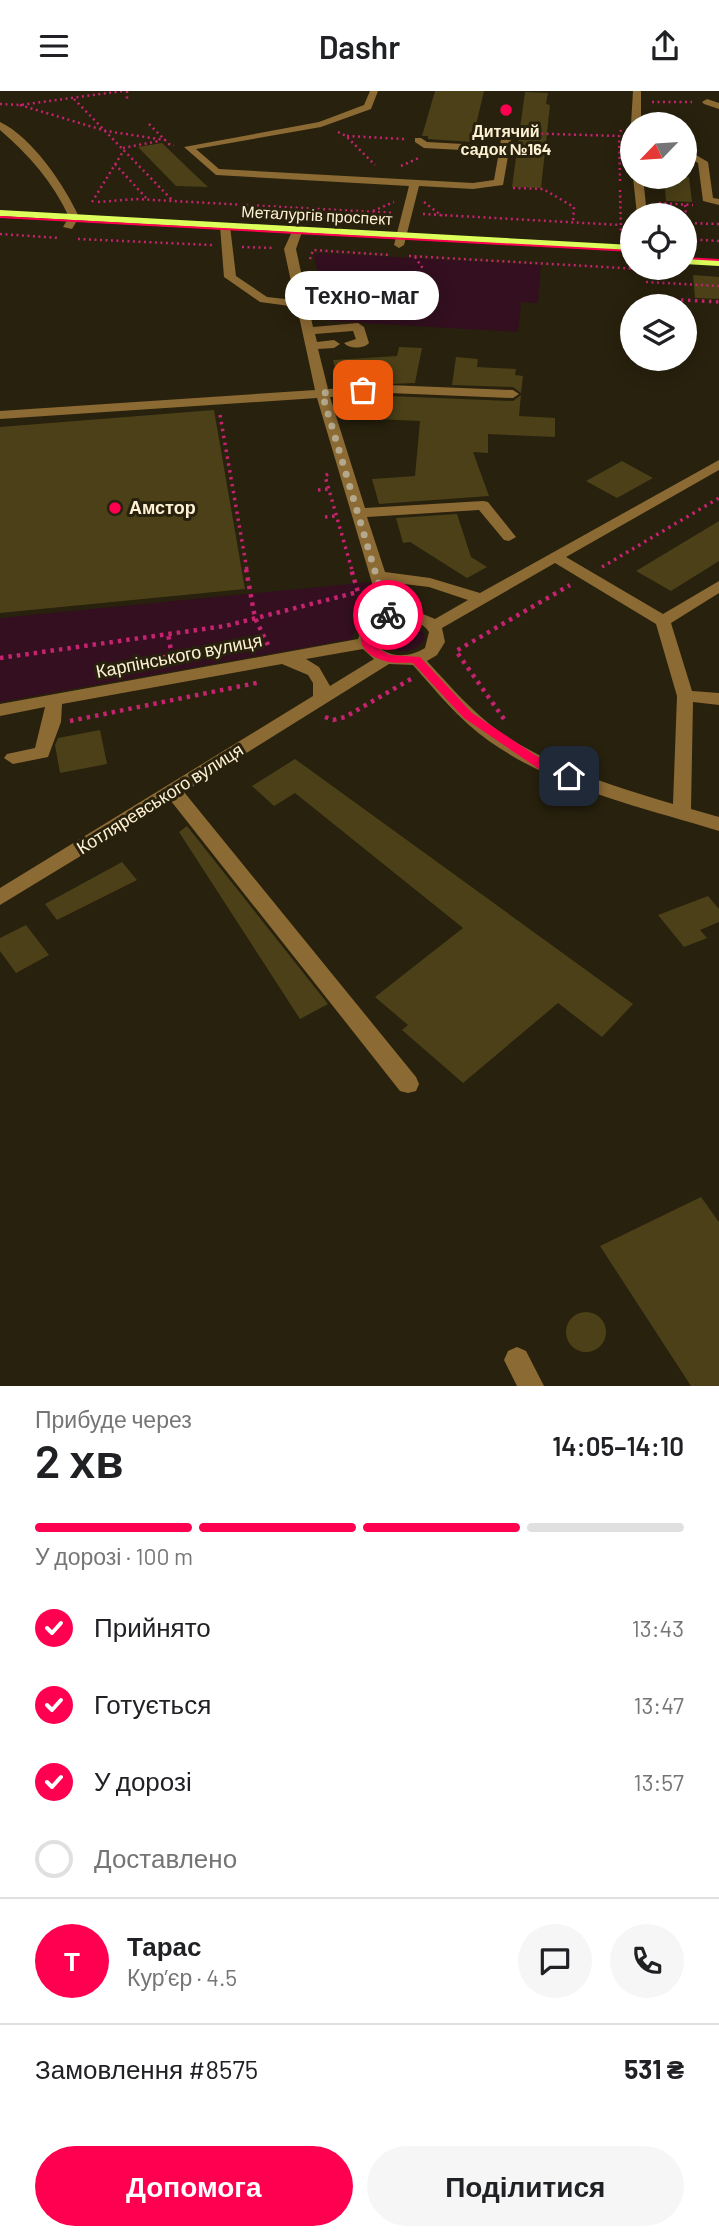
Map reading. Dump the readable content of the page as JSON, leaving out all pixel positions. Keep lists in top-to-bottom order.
{
  "streets": {
    "main road": ["Металургів проспект"],
    "street": ["Карпінського вулиця", "Котляревського вулиця"]
  },
  "crossings": [
    ["Карпінського вулиця", "Котляревського вулиця"]
  ],
  "places": ["Дитячий садок №164", "Техно-маг", "Амстор"],
  "north": "bottom left",
  "page": {
    "header": "Dashr",
    "bubble": "Техно-маг",
    "heading": ["2 хв", "Прибуде через", "14:05–14:10"],
    "panel": [
      "Тарас",
      "Кур’єр · 4.5",
      "Замовлення #8575",
      "531 ₴"
    ],
    "bar": "У дорозі · 100 m",
    "list": [
      ["Прийнято", "13:43"],
      ["Готується", "13:47"],
      ["У дорозі", "13:57"],
      "Доставлено"
    ],
    "round": "Т",
    "buttons": ["Допомога", "Поділитися"]
  }
}
